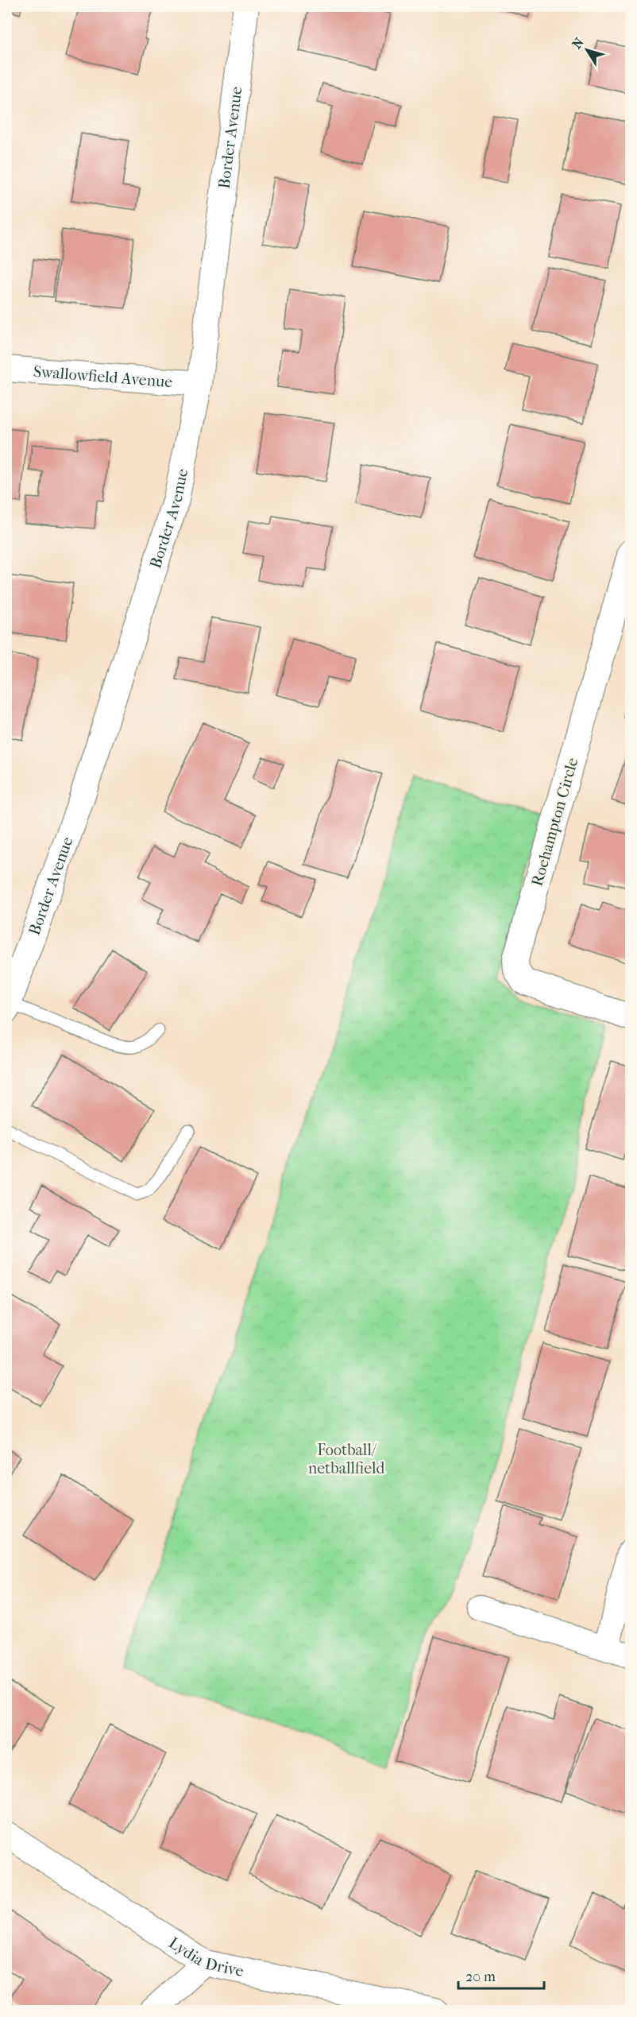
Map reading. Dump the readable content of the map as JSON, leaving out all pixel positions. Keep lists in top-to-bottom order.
{
  "streets": {
    "street": [
      "Border Avenue",
      "Swallowfield Avenue",
      "Roehampton Circle",
      "Lydia Drive"
    ]
  },
  "crossings": [
    ["Border Avenue", "Swallowfield Avenue"]
  ],
  "parks": ["Football/ netballfield"],
  "scale_bar": "20 m",
  "north": "top left"
}
